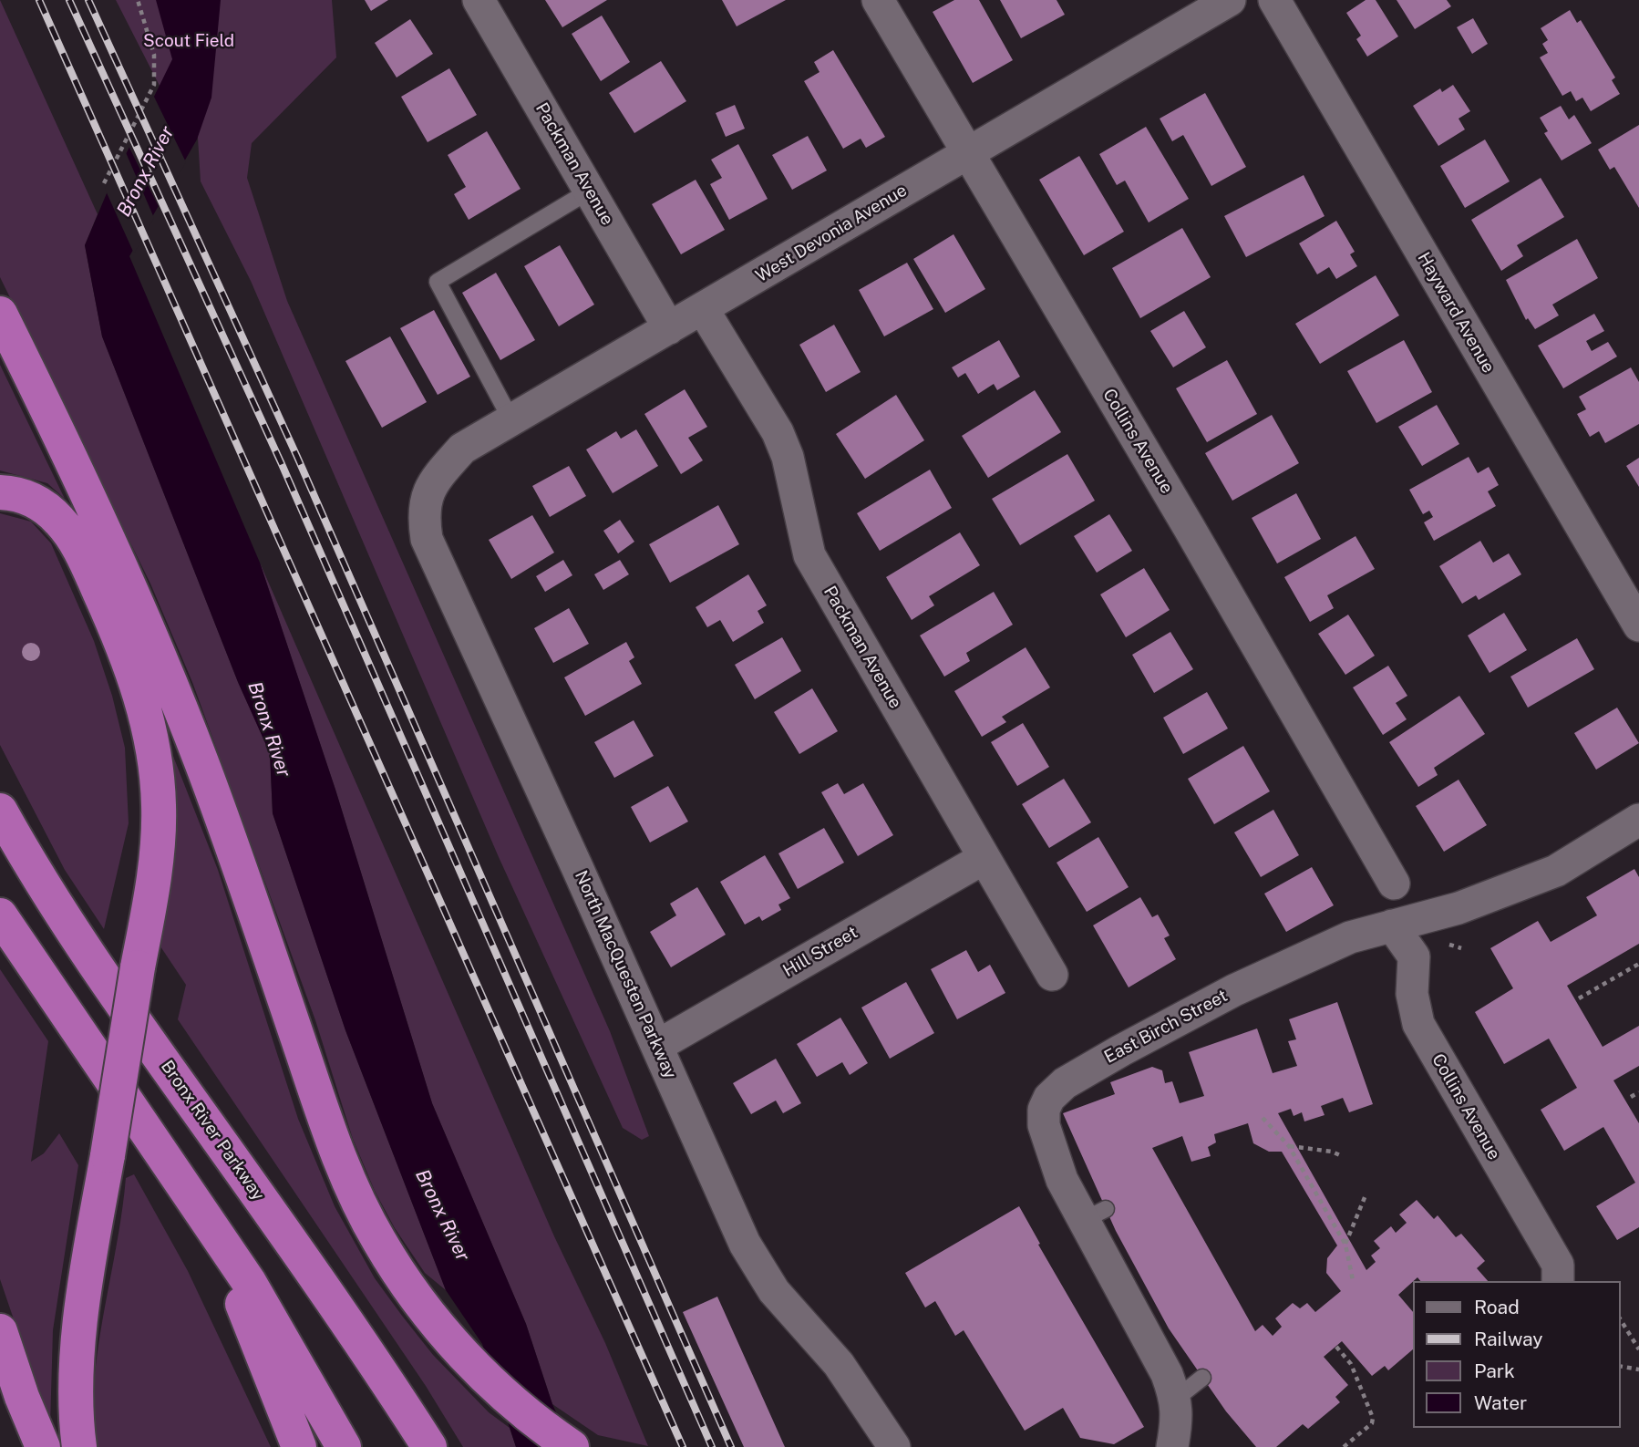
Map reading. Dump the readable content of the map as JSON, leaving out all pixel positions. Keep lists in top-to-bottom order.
{
  "streets": {
    "highway": ["Bronx River Parkway"],
    "street": [
      "Packman Avenue",
      "West Devonia Avenue",
      "Hayward Avenue",
      "Collins Avenue",
      "Hill Street",
      "North MacQuesten Parkway",
      "East Birch Street"
    ]
  },
  "crossings": [
    ["Packman Avenue", "West Devonia Avenue"],
    ["Packman Avenue", "Hill Street"],
    ["West Devonia Avenue", "Collins Avenue"],
    ["West Devonia Avenue", "North MacQuesten Parkway"],
    ["Collins Avenue", "East Birch Street"],
    ["Hill Street", "North MacQuesten Parkway"]
  ],
  "water": ["Bronx River"],
  "parks": ["Scout Field"],
  "legend": [
    "Road",
    "Railway",
    "Park",
    "Water"
  ]
}
